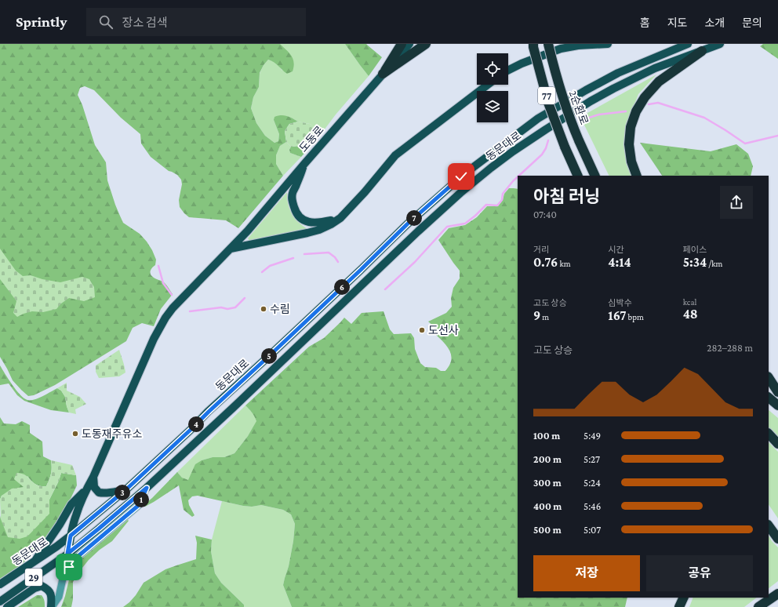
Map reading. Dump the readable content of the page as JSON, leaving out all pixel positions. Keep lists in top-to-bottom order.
{
  "streets": {
    "highway": ["77", "2순환로"],
    "main road": ["도동로", "동문대로", "29"]
  },
  "places": ["수림", "도선사", "도동재주유소"],
  "page": {
    "header": "Sprintly",
    "search": "장소 검색",
    "nav": [
      "홈",
      "지도",
      "소개",
      "문의"
    ],
    "heading": ["아침 러닝", "07:40"],
    "pins": [
      "7",
      "6",
      "5",
      "4",
      "3",
      "1"
    ],
    "stats": [
      ["거리", "0.76 km"],
      ["시간", "4:14"],
      ["페이스", "5:34 /km"],
      ["고도 상승", "9 m"],
      ["심박수", "167 bpm"],
      ["kcal", "48"]
    ],
    "chart": ["고도 상승", "282–288 m"],
    "list": [
      {
        "name": "100 m",
        "note": "5:49"
      },
      {
        "name": "200 m",
        "note": "5:27"
      },
      {
        "name": "300 m",
        "note": "5:24"
      },
      {
        "name": "400 m",
        "note": "5:46"
      },
      {
        "name": "500 m",
        "note": "5:07"
      }
    ],
    "buttons": ["저장", "공유"]
  }
}
